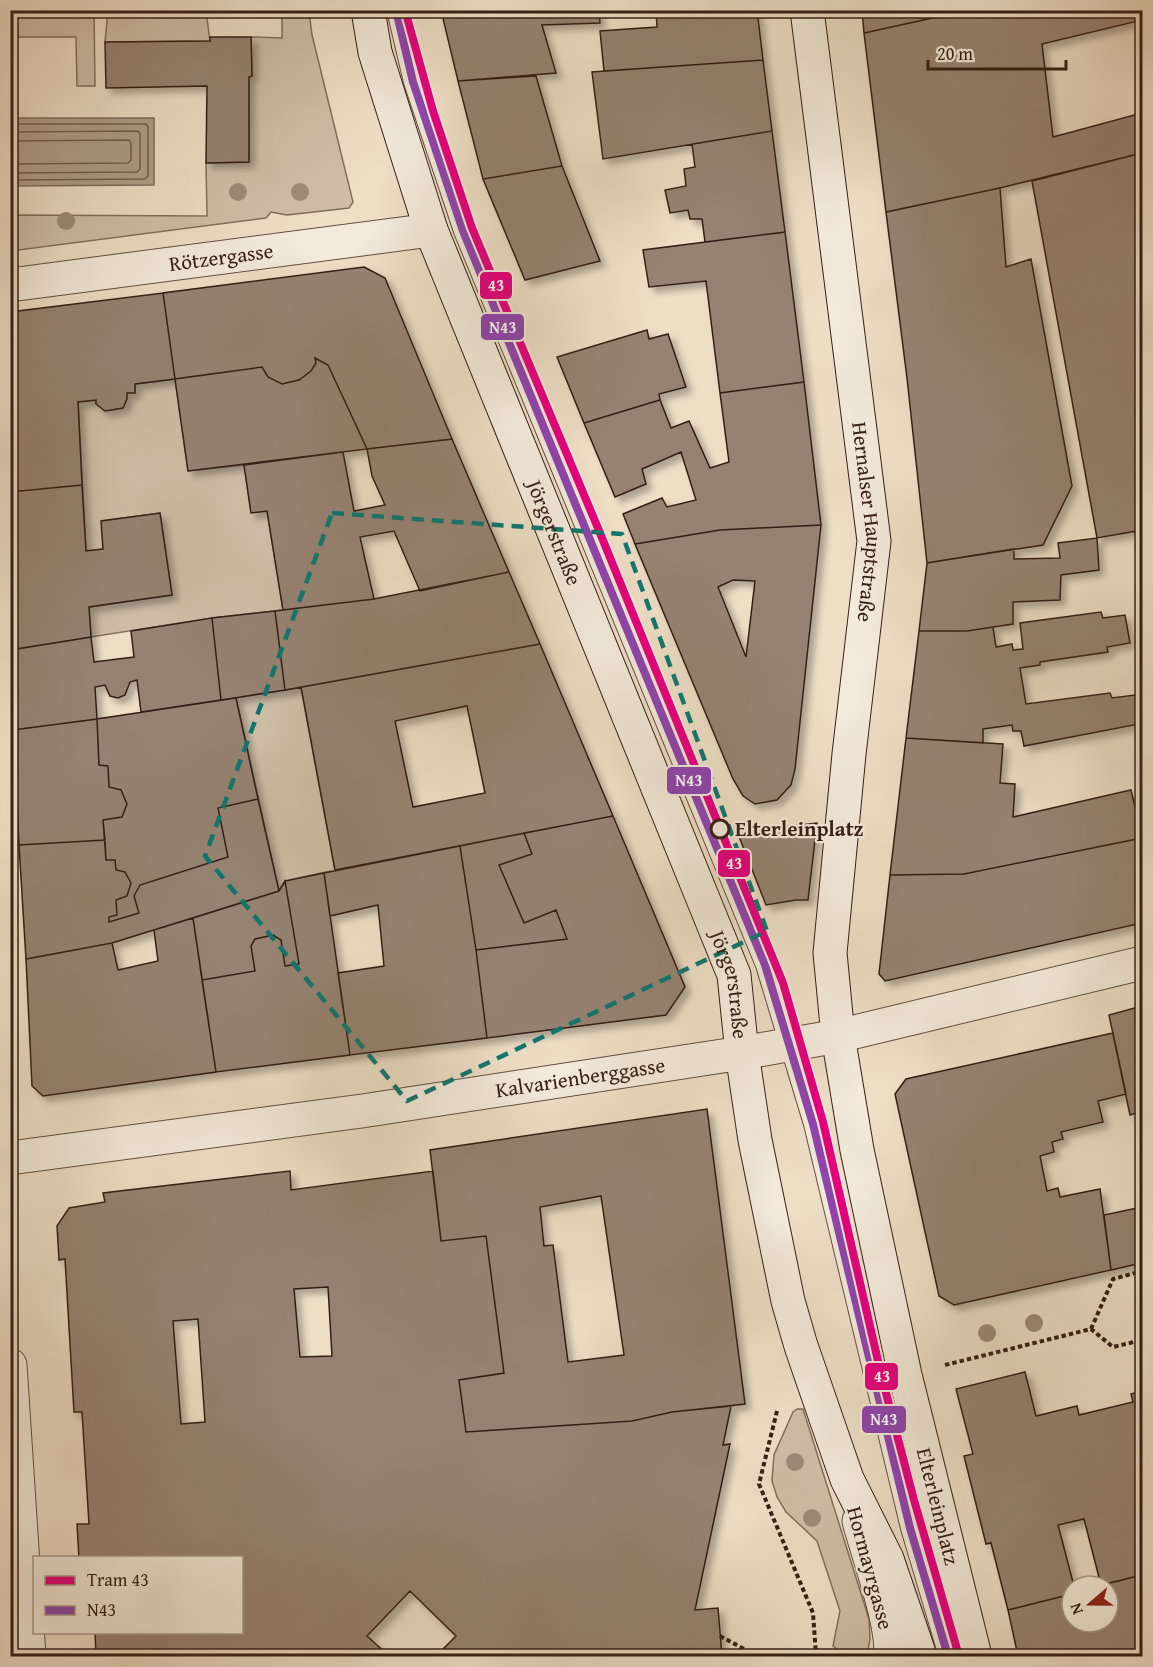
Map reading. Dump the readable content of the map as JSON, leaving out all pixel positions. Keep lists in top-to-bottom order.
{
  "streets": {
    "main road": [
      "Rötzergasse",
      "Hernalser Hauptstraße",
      "Jörgerstraße",
      "Kalvarienberggasse",
      "Elterleinplatz",
      "Hormayrgasse"
    ]
  },
  "crossings": [
    ["Rötzergasse", "Jörgerstraße"],
    ["Hernalser Hauptstraße", "Kalvarienberggasse"],
    ["Hernalser Hauptstraße", "Elterleinplatz"],
    ["Jörgerstraße", "Kalvarienberggasse"],
    ["Kalvarienberggasse", "Elterleinplatz"]
  ],
  "places": ["Elterleinplatz"],
  "lines": ["tram line 43", "transit line N43"],
  "legend": ["Tram 43", "N43"],
  "scale_bar": "20 m",
  "north": "left"
}
